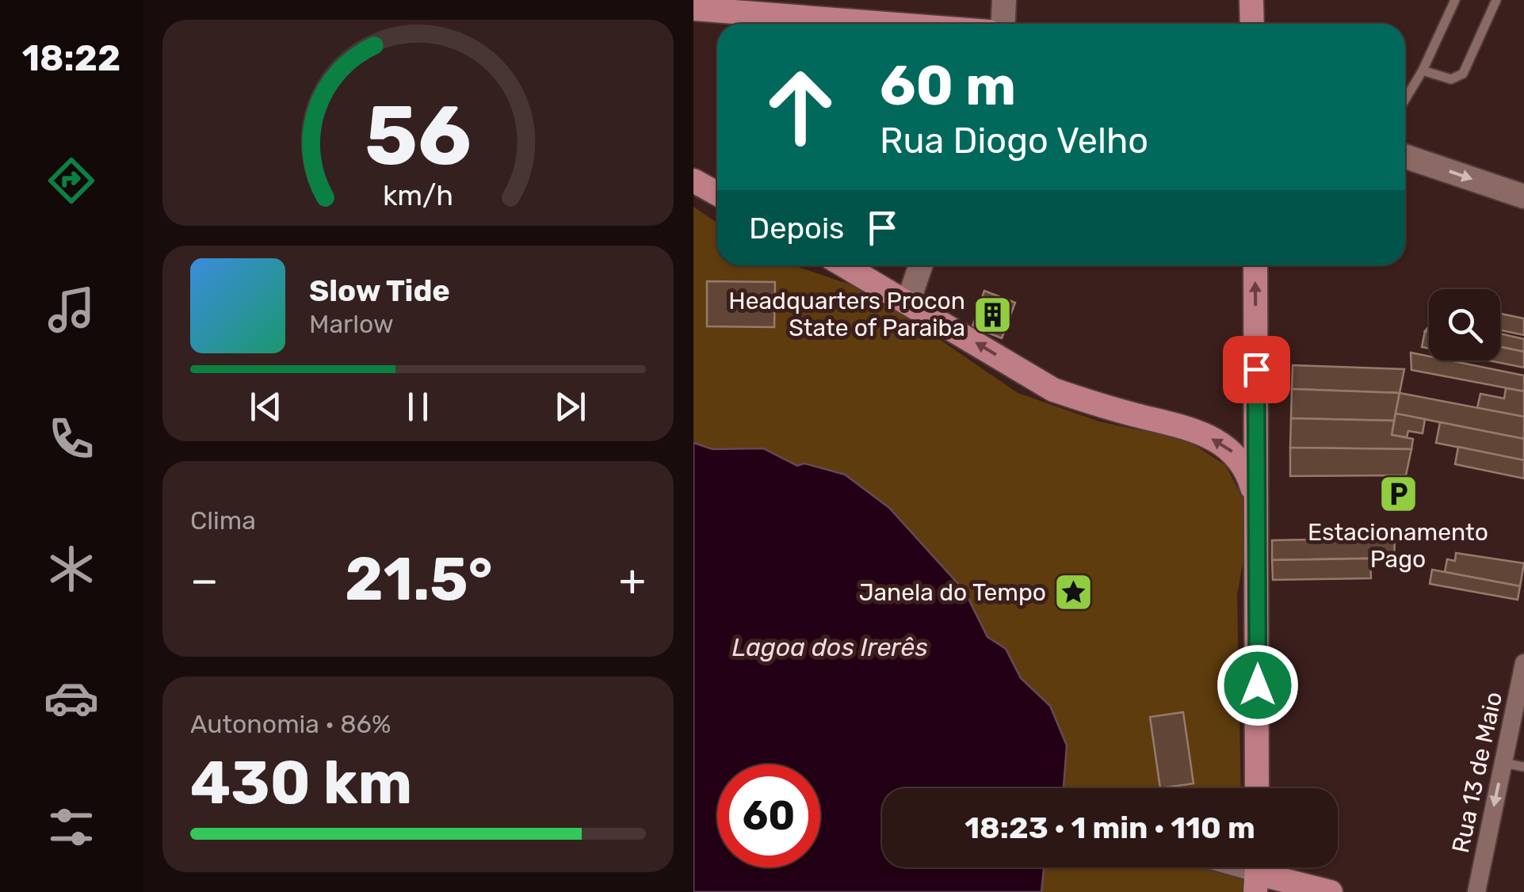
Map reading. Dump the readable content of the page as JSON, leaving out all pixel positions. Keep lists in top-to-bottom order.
{
  "streets": {
    "street": ["Rua 13 de Maio"]
  },
  "one_way": ["Rua 13 de Maio"],
  "water": ["Lagoa dos Irerês"],
  "places": {
    "building": ["Headquarters Procon State of Paraiba"],
    "parking": ["Estacionamento Pago"],
    "place": ["Janela do Tempo"]
  },
  "page": {
    "tabs": "18:22",
    "turn": ["60 m", "Rua Diogo Velho"],
    "then": "Depois",
    "song": ["Slow Tide", "Marlow"],
    "tile": [
      "Clima",
      ["Autonomia · 86%", "430 km"]
    ],
    "heat": ["−", "21.5°", "+"],
    "limit": "60",
    "trip": "18:23 · 1 min · 110 m",
    "gauge": ["56", "km/h"]
  }
}
